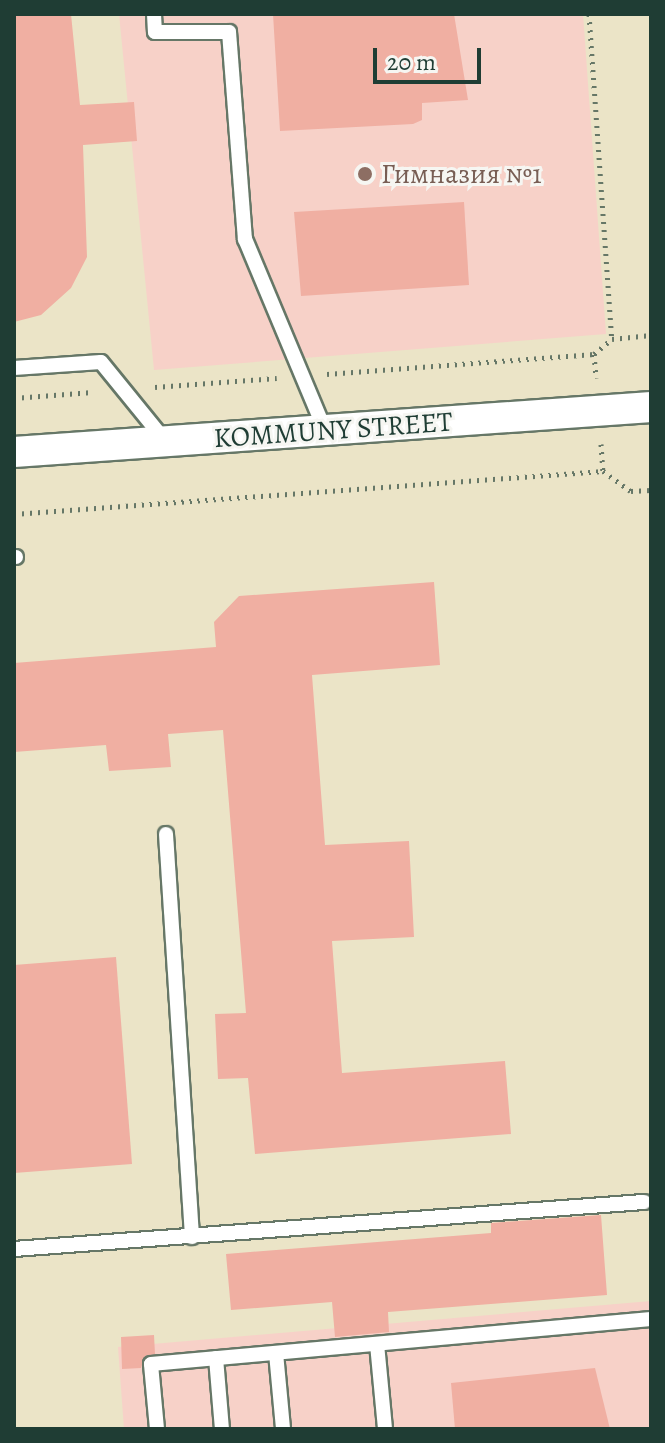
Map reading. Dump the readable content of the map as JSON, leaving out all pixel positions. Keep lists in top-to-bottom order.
{
  "streets": {
    "street": ["KOMMUNY STREET"]
  },
  "places": ["Гимназия №1"],
  "scale_bar": "20 m"
}
